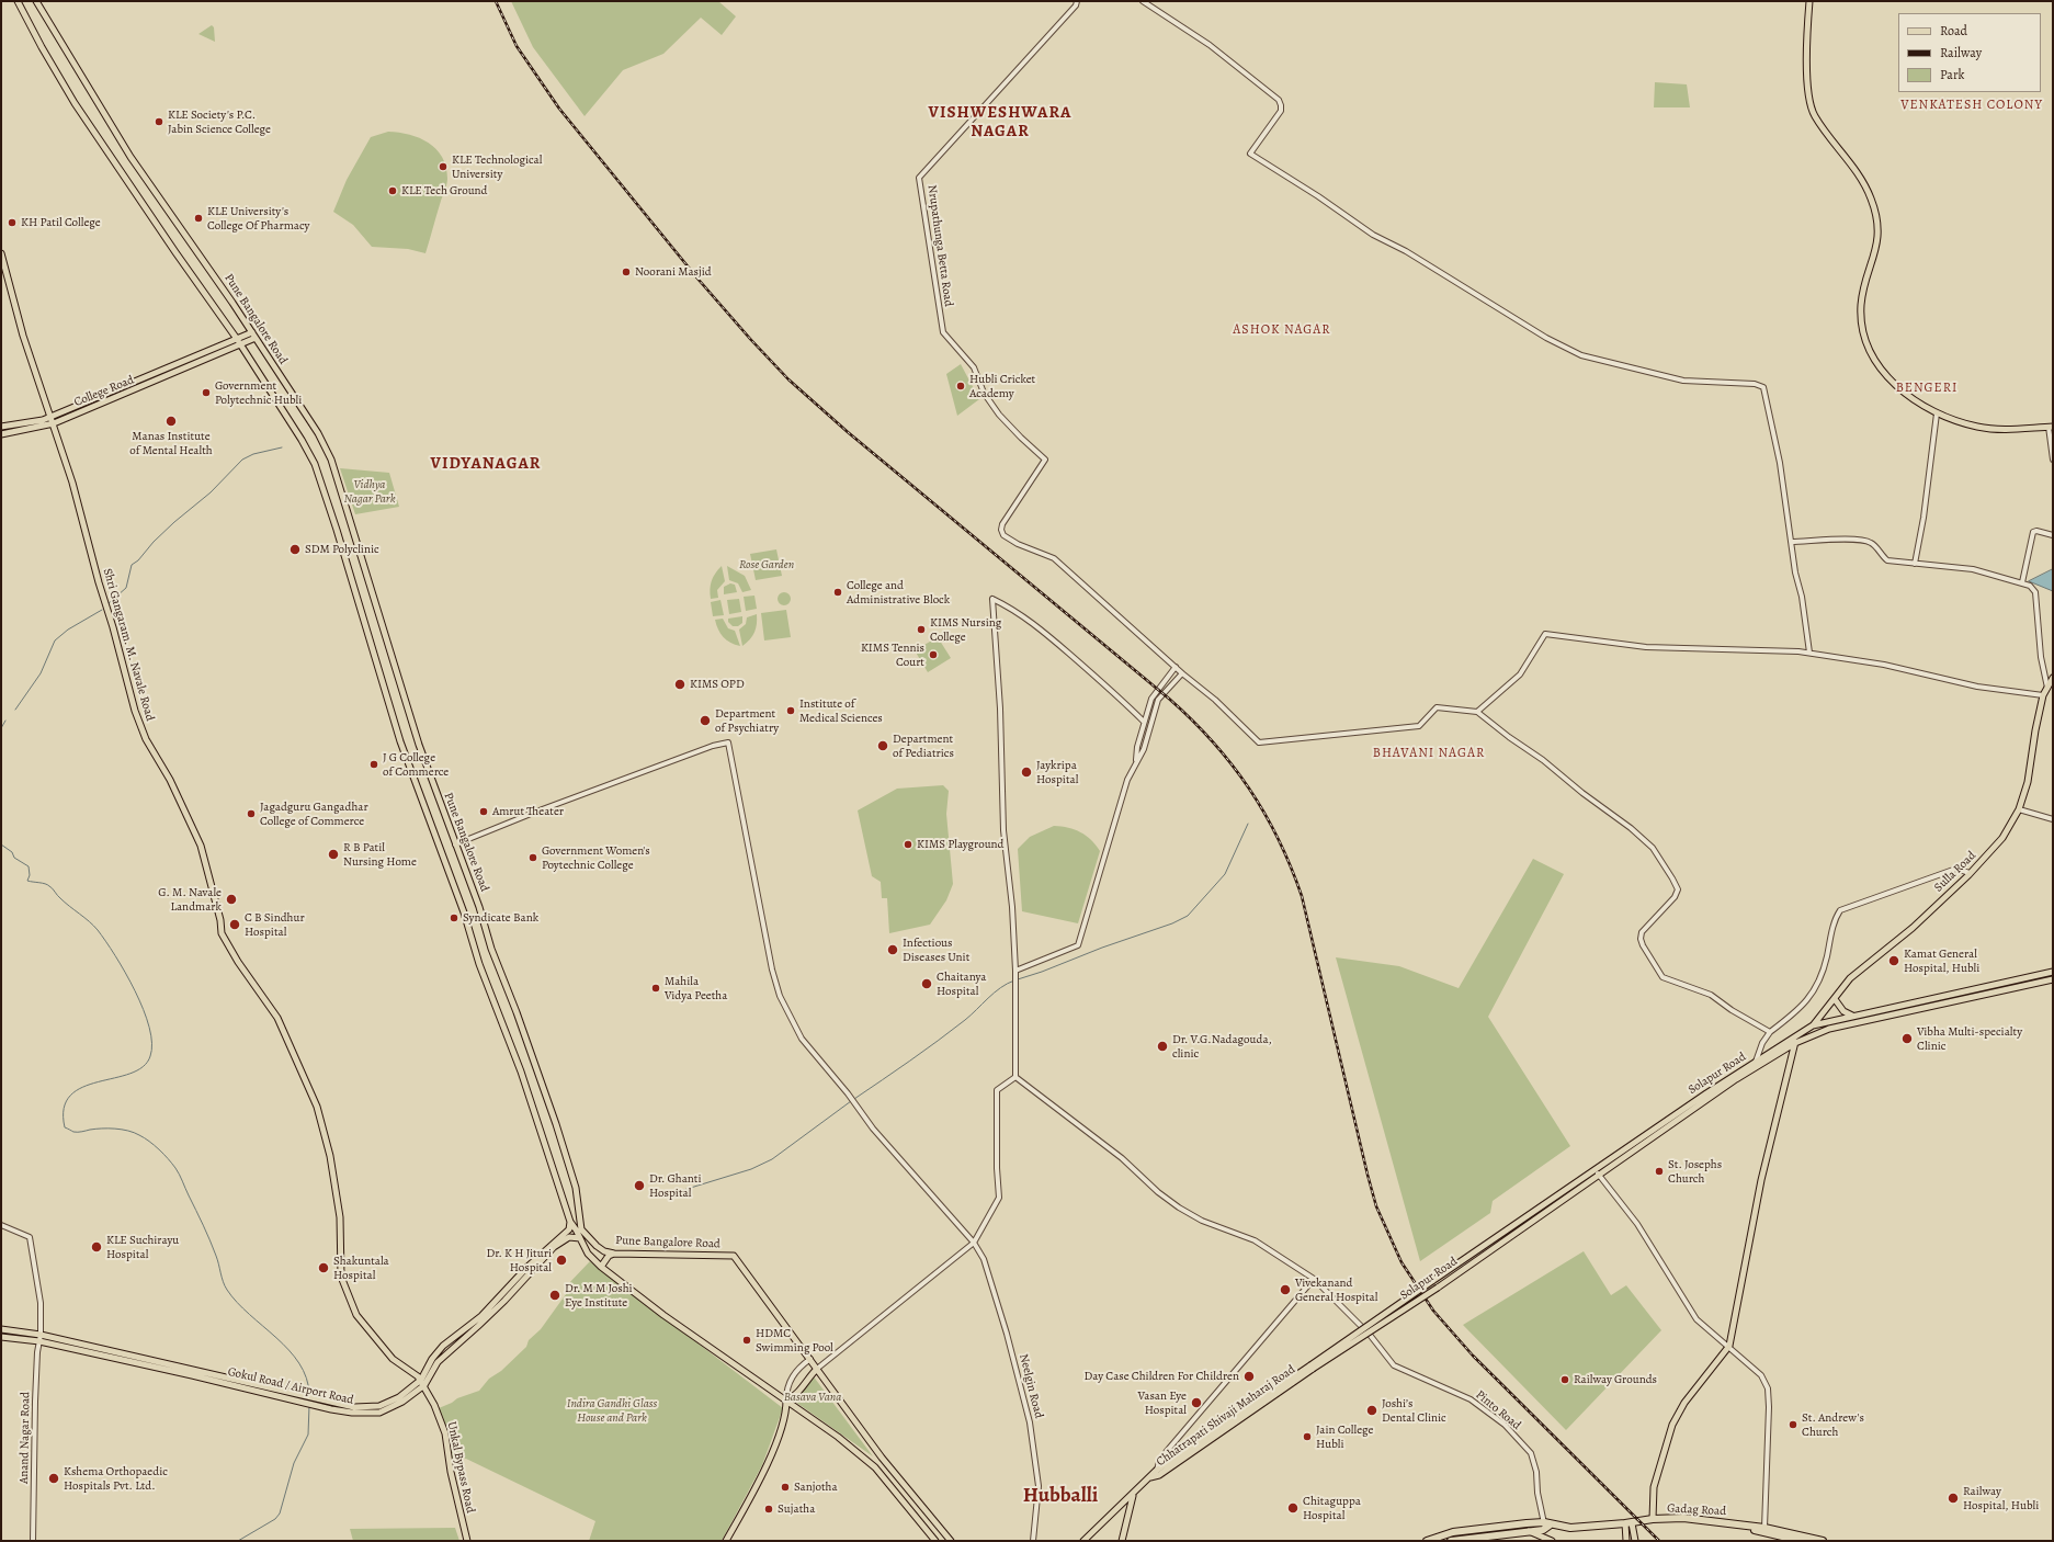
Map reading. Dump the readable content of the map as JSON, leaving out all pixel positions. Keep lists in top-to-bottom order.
{
  "streets": {
    "highway": ["Gadag Road"],
    "main road": [
      "Pune Bangalore Road",
      "College Road",
      "Shri Gangaram. M. Navale Road",
      "Sulla Road",
      "Solapur Road",
      "Gokul Road / Airport Road",
      "Chhatrapati Shivaji Maharaj Road",
      "Unkal Bypass Road"
    ],
    "street": [
      "Nrupathunga Betta Road",
      "Neelgin Road",
      "Pinto Road",
      "Anand Nagar Road"
    ]
  },
  "crossings": [
    ["Pune Bangalore Road", "College Road"],
    ["Pune Bangalore Road", "Gokul Road / Airport Road"],
    ["Pune Bangalore Road", "Neelgin Road"],
    ["College Road", "Shri Gangaram. M. Navale Road"],
    ["Shri Gangaram. M. Navale Road", "Gokul Road / Airport Road"],
    ["Shri Gangaram. M. Navale Road", "Unkal Bypass Road"],
    ["Sulla Road", "Solapur Road"],
    ["Solapur Road", "Chhatrapati Shivaji Maharaj Road"],
    ["Gokul Road / Airport Road", "Anand Nagar Road"],
    ["Gokul Road / Airport Road", "Unkal Bypass Road"],
    ["Pinto Road", "Gadag Road"]
  ],
  "districts": [
    "VENKATESH COLONY",
    "VISHWESHWARA NAGAR",
    "ASHOK NAGAR",
    "BENGERI",
    "VIDYANAGAR",
    "BHAVANI NAGAR",
    "Hubballi"
  ],
  "parks": [
    "Vidhya Nagar Park",
    "Rose Garden",
    "Basava Vana",
    "Indira Gandhi Glass House and Park"
  ],
  "places": [
    "KLE Society's P.C. Jabin Science College",
    "KLE Technological University",
    "KLE Tech Ground",
    "KLE University's College Of Pharmacy",
    "KH Patil College",
    "Noorani Masjid",
    "Hubli Cricket Academy",
    "Government Polytechnic Hubli",
    "Manas Institute of Mental Health",
    "SDM Polyclinic",
    "College and Administrative Block",
    "KIMS Nursing College",
    "KIMS Tennis Court",
    "KIMS OPD",
    "Institute of Medical Sciences",
    "Department of Psychiatry",
    "Department of Pediatrics",
    "J G College of Commerce",
    "Jaykripa Hospital",
    "Amrut Theater",
    "Jagadguru Gangadhar College of Commerce",
    "KIMS Playground",
    "R B Patil Nursing Home",
    "Government Women's Poytechnic College",
    "G. M. Navale Landmark",
    "Syndicate Bank",
    "C B Sindhur Hospital",
    "Infectious Diseases Unit",
    "Kamat General Hospital, Hubli",
    "Chaitanya Hospital",
    "Mahila Vidya Peetha",
    "Vibha Multi-specialty Clinic",
    "Dr. V.G.Nadagouda, clinic",
    "St. Josephs Church",
    "Dr. Ghanti Hospital",
    "KLE Suchirayu Hospital",
    "Dr. K H Jituri Hospital",
    "Shakuntala Hospital",
    "Vivekanand General Hospital",
    "Dr. M M Joshi Eye Institute",
    "HDMC Swimming Pool",
    "Day Case Children For Children",
    "Railway Grounds",
    "Vasan Eye Hospital",
    "Joshi’s Dental Clinic",
    "St. Andrew's Church",
    "Jain College Hubli",
    "Kshema Orthopaedic Hospitals Pvt. Ltd.",
    "Sanjotha",
    "Railway Hospital, Hubli",
    "Chitaguppa Hospital",
    "Sujatha"
  ],
  "legend": ["Road", "Railway", "Park"]
}
